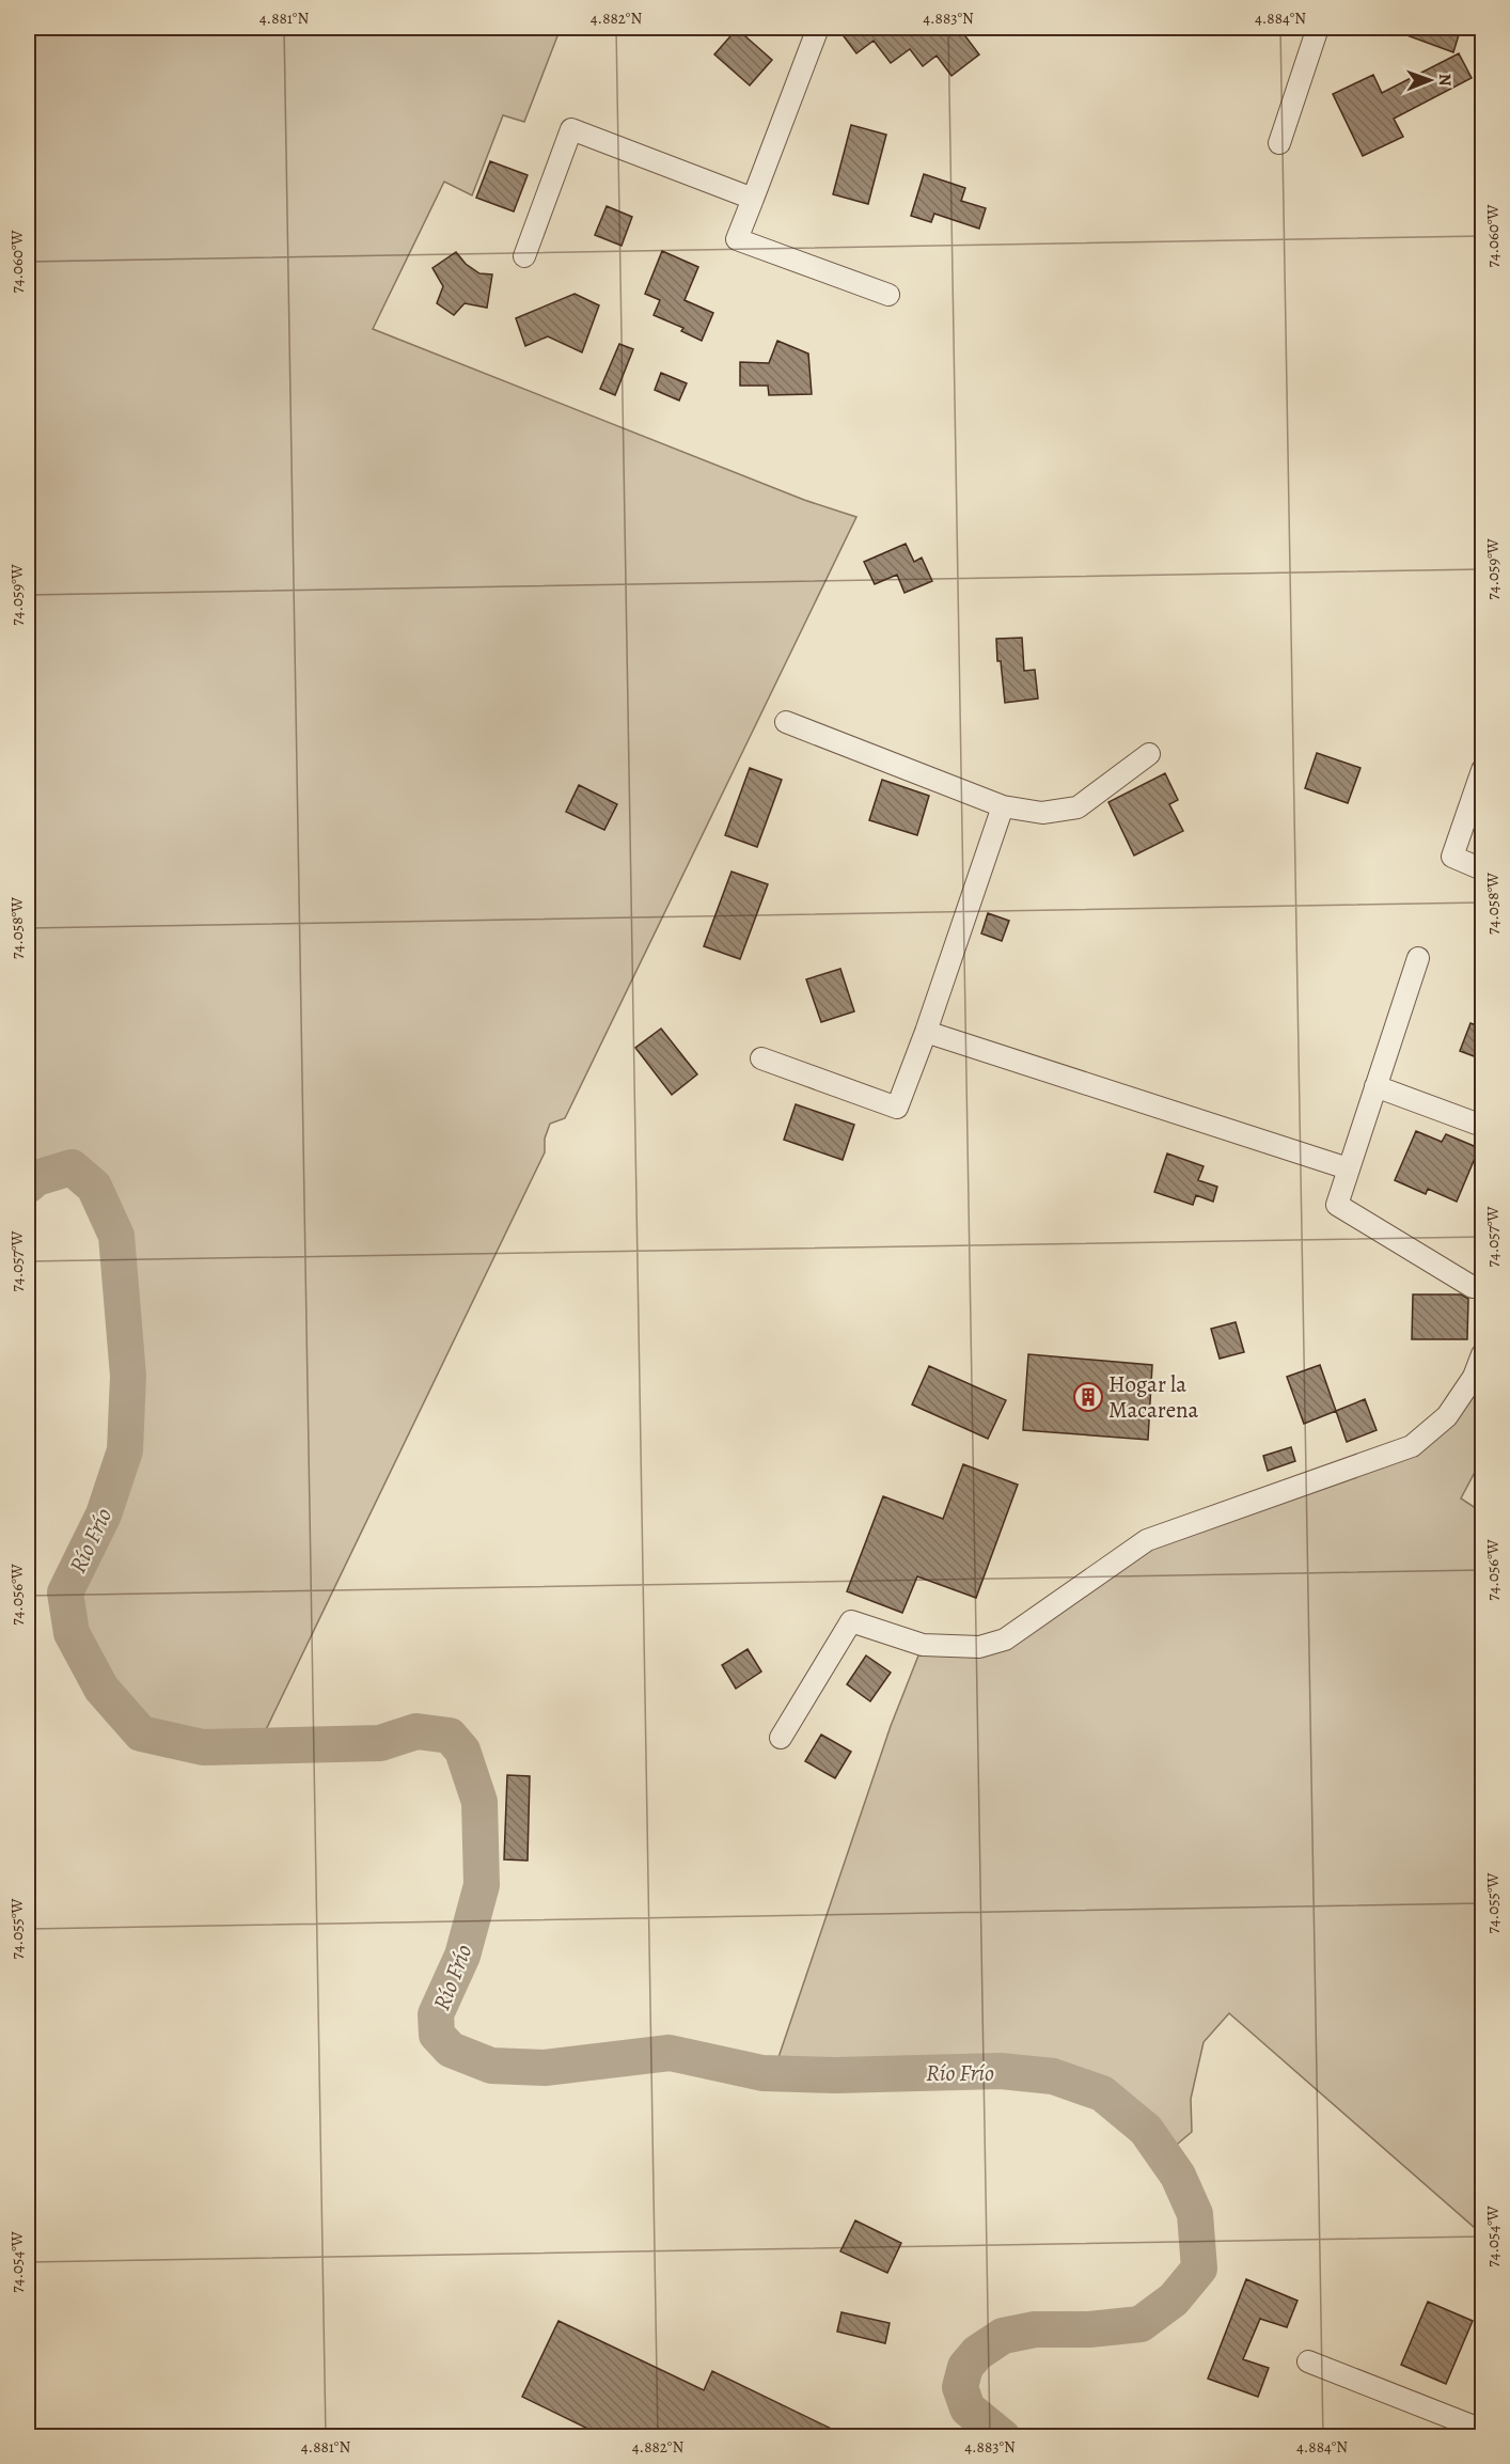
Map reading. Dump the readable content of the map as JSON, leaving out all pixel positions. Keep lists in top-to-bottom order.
{
  "water": ["Río Frío"],
  "places": {
    "building": ["Hogar la Macarena"]
  },
  "north": "right",
  "coordinates": [
    "4.881°N",
    "4.882°N",
    "4.883°N",
    "4.884°N",
    "74.060°W",
    "74.059°W",
    "74.058°W",
    "74.057°W",
    "74.056°W",
    "74.055°W",
    "74.054°W"
  ]
}
